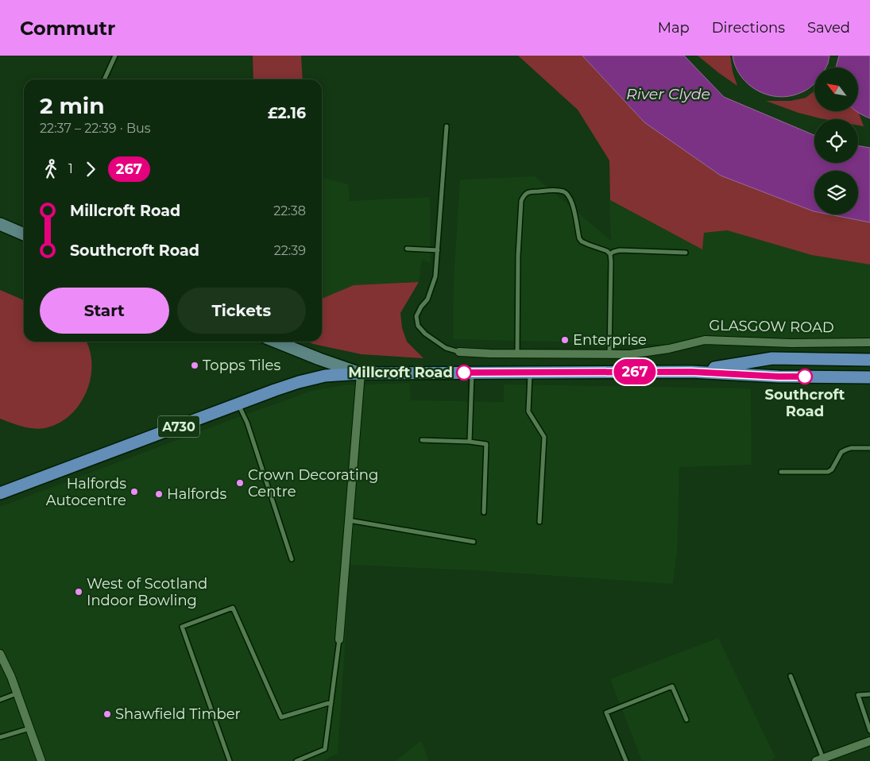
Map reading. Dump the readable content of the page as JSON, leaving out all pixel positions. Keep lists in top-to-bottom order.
{
  "streets": {
    "main road": ["A730"],
    "street": ["GLASGOW ROAD"]
  },
  "water": ["River Clyde"],
  "places": [
    "Enterprise",
    "Topps Tiles",
    "Millcroft Road",
    "Southcroft Road",
    "Crown Decorating Centre",
    "Halfords Autocentre",
    "Halfords",
    "West of Scotland Indoor Bowling",
    "Shawfield Timber"
  ],
  "lines": ["bus line 267"],
  "north": "top left",
  "page": {
    "header": "Commutr",
    "nav": ["Map", "Directions", "Saved"],
    "on_map": "267",
    "heading": ["2 min", "22:37 – 22:39 · Bus", "£2.16"],
    "legs": ["1", "267"],
    "list": [
      {
        "name": "Millcroft Road",
        "value": "22:38"
      },
      {
        "name": "Southcroft Road",
        "value": "22:39"
      }
    ],
    "buttons": ["Start", "Tickets"]
  }
}
